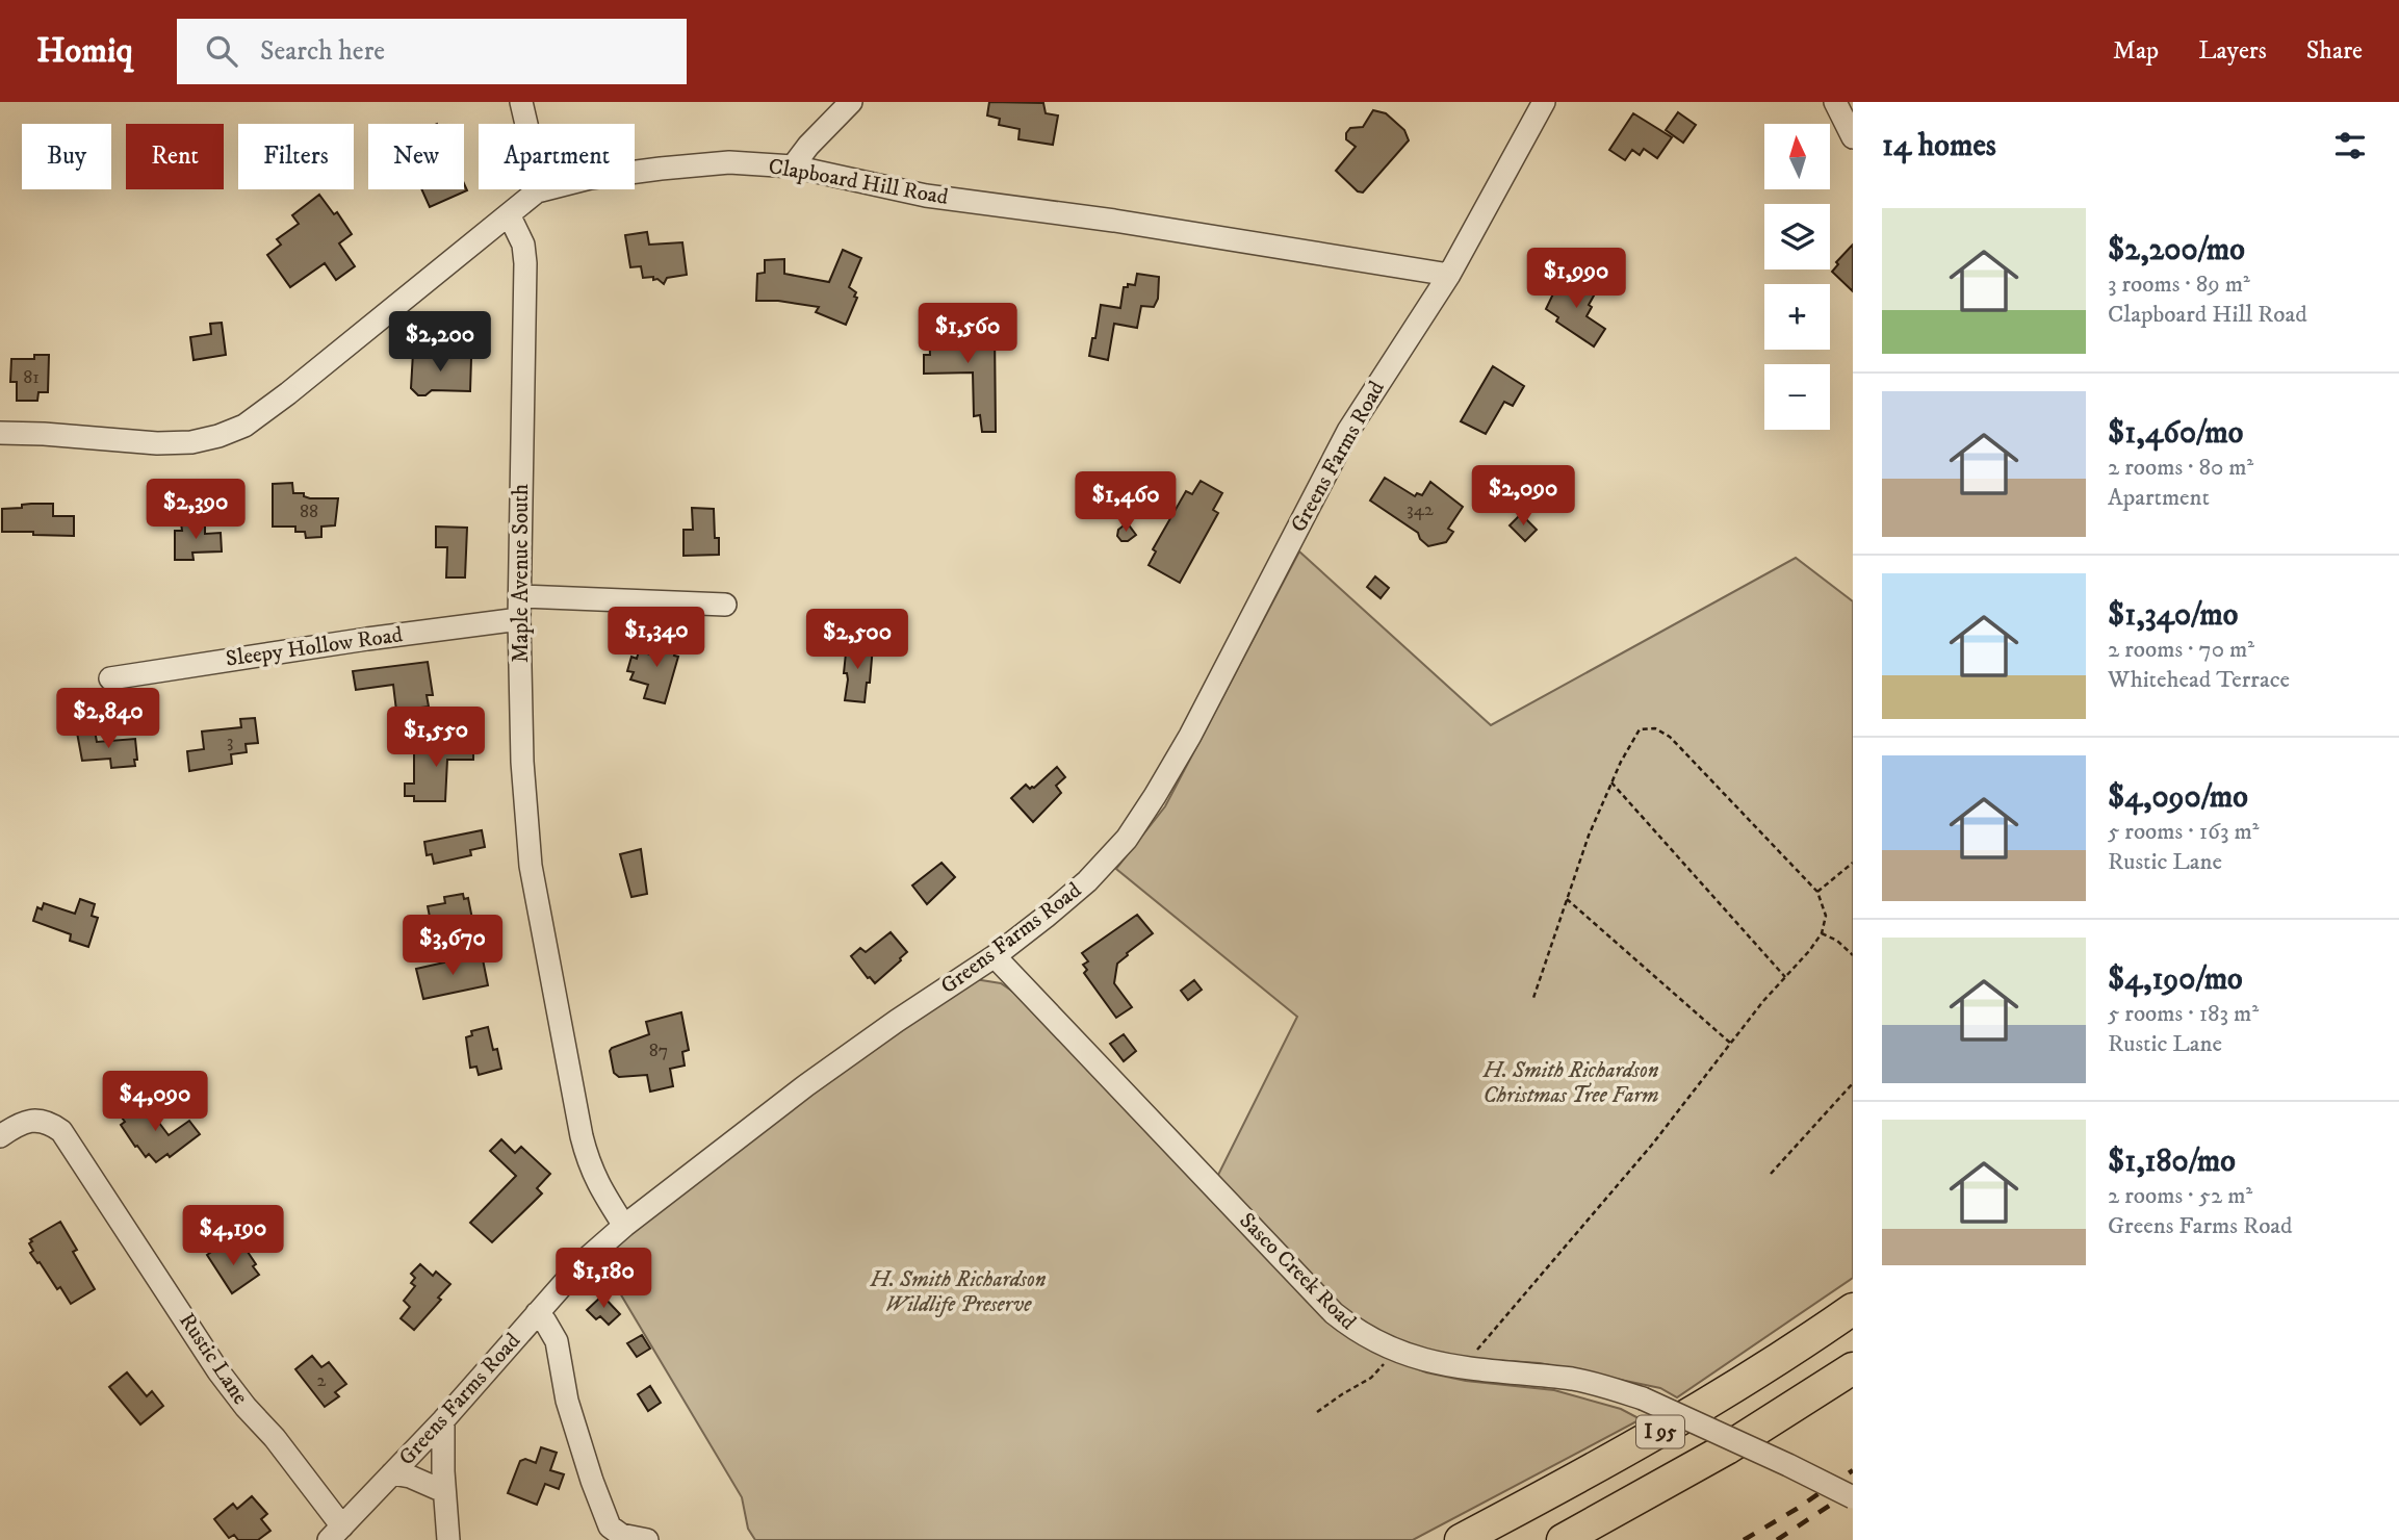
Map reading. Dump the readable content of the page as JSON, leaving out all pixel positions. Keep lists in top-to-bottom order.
{
  "streets": {
    "highway": ["I 95"],
    "street": [
      "Clapboard Hill Road",
      "Greens Farms Road",
      "Maple Avenue South",
      "Sleepy Hollow Road",
      "Sasco Creek Road",
      "Rustic Lane"
    ]
  },
  "crossings": [
    ["Clapboard Hill Road", "Greens Farms Road"],
    ["Clapboard Hill Road", "Maple Avenue South"],
    ["Greens Farms Road", "Maple Avenue South"],
    ["Greens Farms Road", "Sasco Creek Road"],
    ["Greens Farms Road", "Rustic Lane"],
    ["Maple Avenue South", "Sleepy Hollow Road"]
  ],
  "parks": ["H. Smith Richardson Christmas Tree Farm", "H. Smith Richardson Wildlife Preserve"],
  "house_numbers": [
    "81",
    "342",
    "88",
    "3",
    "87",
    "2"
  ],
  "north": "top",
  "page": {
    "header": "Homiq",
    "search": "Search here",
    "nav": ["Map", "Layers", "Share"],
    "heading": "14 homes",
    "map_buttons": ["+", "−"],
    "chip": [
      "Buy",
      "Rent",
      "Filters",
      "New",
      "Apartment"
    ],
    "list": [
      {
        "name": "$2,200/mo",
        "note": "3 rooms · 89 m² · Clapboard Hill Road"
      },
      {
        "name": "$1,460/mo",
        "note": "2 rooms · 80 m² · Apartment"
      },
      {
        "name": "$1,340/mo",
        "note": "2 rooms · 70 m² · Whitehead Terrace"
      },
      {
        "name": "$4,090/mo",
        "note": "5 rooms · 163 m² · Rustic Lane"
      },
      {
        "name": "$4,190/mo",
        "note": "5 rooms · 183 m² · Rustic Lane"
      },
      {
        "name": "$1,180/mo",
        "note": "2 rooms · 52 m² · Greens Farms Road"
      }
    ],
    "price": [
      "$1,990",
      "$1,560",
      "$2,200",
      "$2,090",
      "$1,460",
      "$2,390",
      "$1,340",
      "$2,500",
      "$2,840",
      "$1,550",
      "$3,670",
      "$4,090",
      "$4,190",
      "$1,180"
    ]
  }
}
